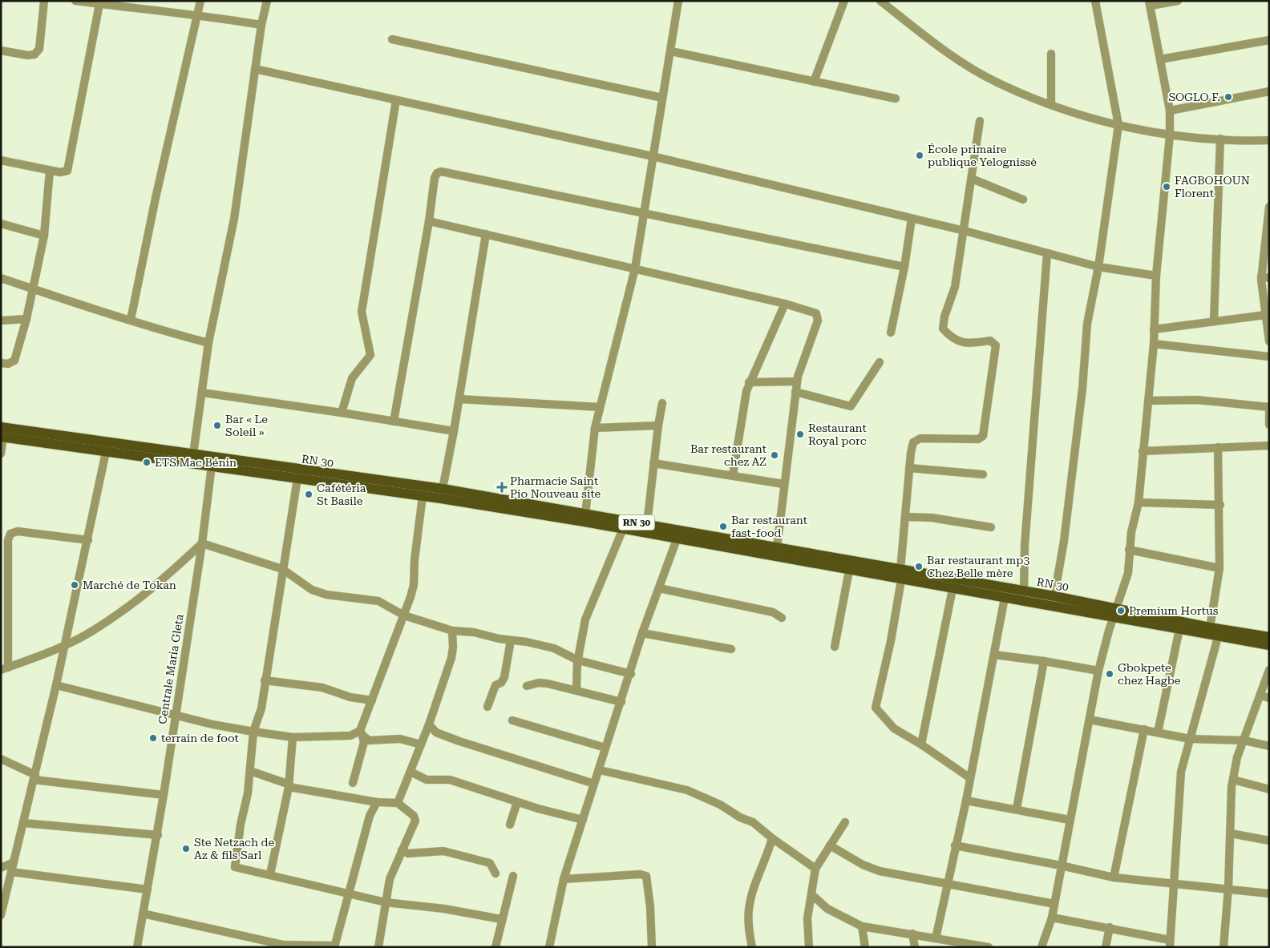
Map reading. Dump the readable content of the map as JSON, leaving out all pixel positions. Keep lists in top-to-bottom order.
{
  "streets": {
    "main road": ["RN 30"],
    "street": ["Centrale Maria Gleta"]
  },
  "crossings": [
    ["RN 30", "Centrale Maria Gleta"]
  ],
  "places": {
    "other": [
      "SOGLO F.",
      "École primaire publique Yelognissè",
      "FAGBOHOUN Florent",
      "Bar « Le Soleil »",
      "Restaurant Royal porc",
      "Bar restaurant chez AZ",
      "ETS Mac Bénin",
      "Cafétéria St Basile",
      "Bar restaurant fast-food",
      "Bar restaurant mp3 Chez Belle mère",
      "Marché de Tokan",
      "Premium Hortus",
      "Gbokpete chez Hagbe",
      "terrain de foot",
      "Ste Netzach de Az & fils Sarl"
    ],
    "health": ["Pharmacie Saint Pio Nouveau site"]
  }
}
